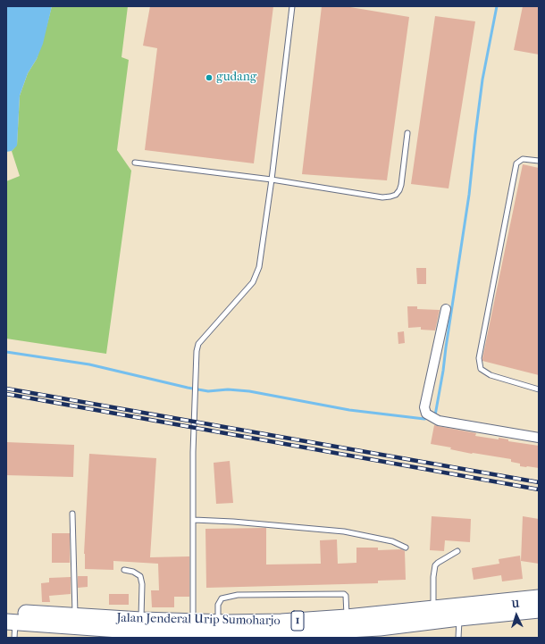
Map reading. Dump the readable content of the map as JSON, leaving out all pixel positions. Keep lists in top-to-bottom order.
{
  "streets": {
    "highway": ["Jalan Jenderal Urip Sumoharjo", "1"]
  },
  "places": ["gudang"],
  "north": "top"
}
